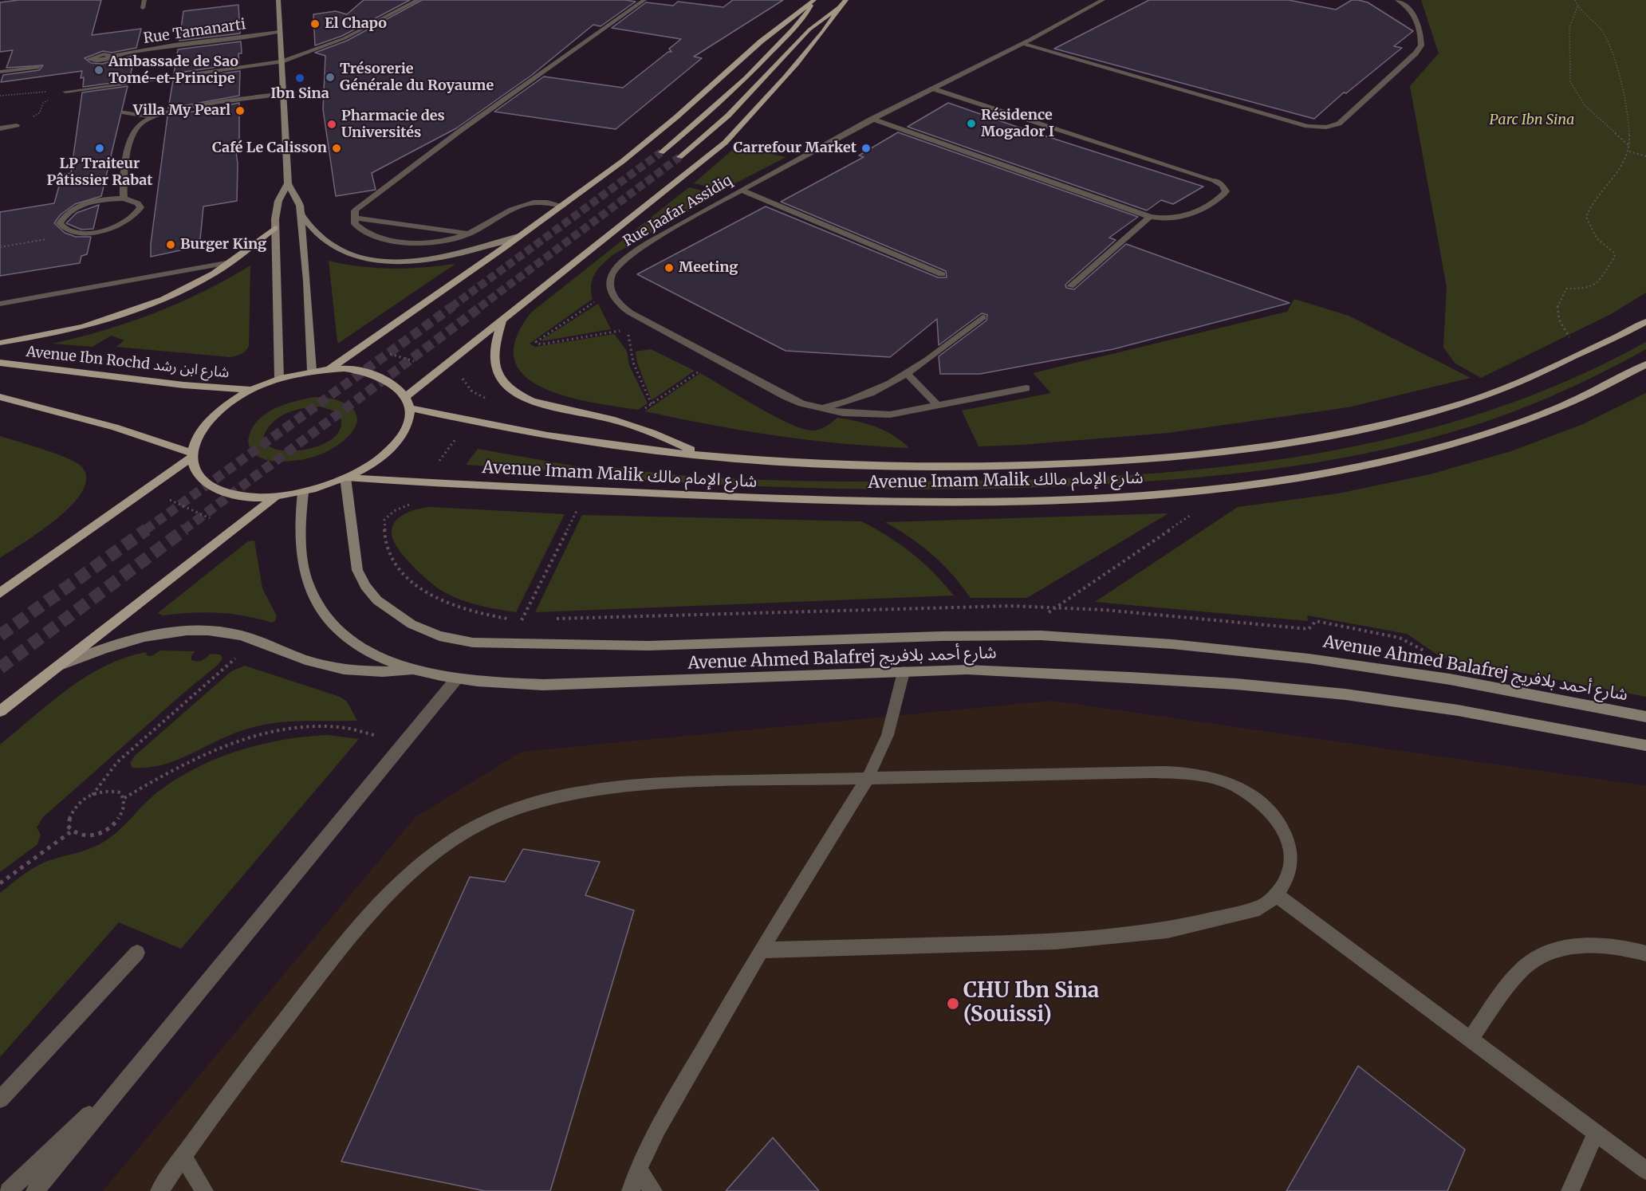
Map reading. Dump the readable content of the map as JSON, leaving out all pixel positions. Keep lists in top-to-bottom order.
{
  "streets": {
    "main road": ["Avenue Ibn Rochd شارع ابن رشد", "Avenue Imam Malik شارع الإمام مالك", "Avenue Ahmed Balafrej شارع أحمد بلافريج"],
    "street": ["Rue Tamanarti", "Rue Jaafar Assidiq"]
  },
  "crossings": [
    ["Avenue Imam Malik شارع الإمام مالك", "Avenue Ahmed Balafrej شارع أحمد بلافريج"]
  ],
  "parks": ["Parc Ibn Sina"],
  "places": [
    "El Chapo",
    "Ambassade de Sao Tomé-et-Principe",
    "Trésorerie Générale du Royaume",
    "Ibn Sina",
    "Villa My Pearl",
    "Résidence Mogador I",
    "Pharmacie des Universités",
    "LP Traiteur Pâtissier Rabat",
    "Café Le Calisson",
    "Carrefour Market",
    "Burger King",
    "Meeting",
    "CHU Ibn Sina (Souissi)"
  ]
}
